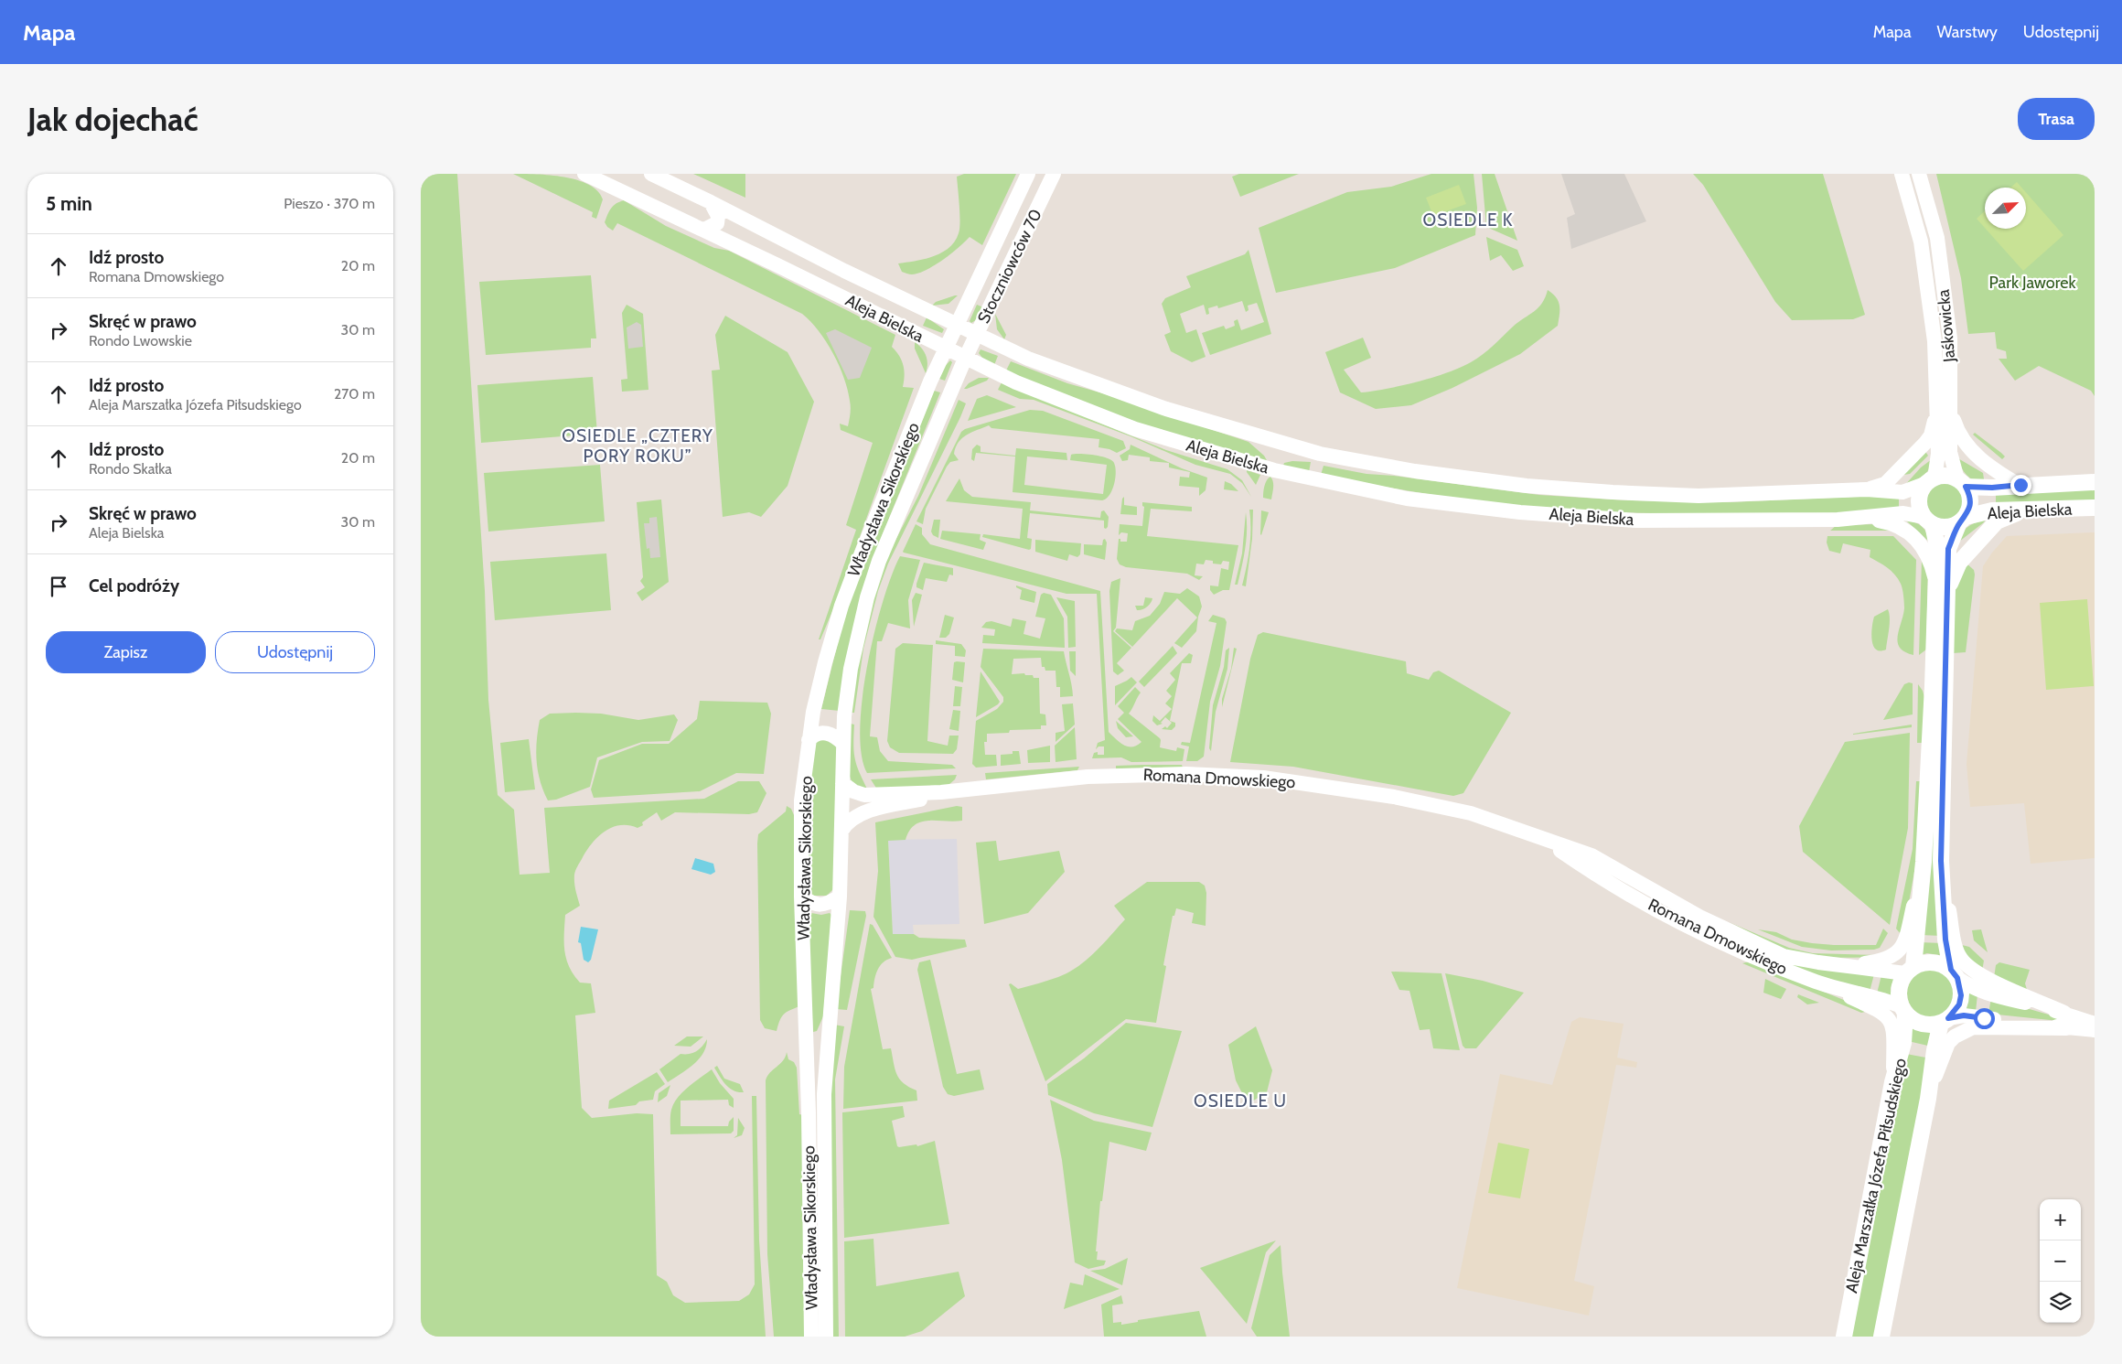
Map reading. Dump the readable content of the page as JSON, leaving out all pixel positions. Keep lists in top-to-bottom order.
{
  "streets": {
    "main road": ["Aleja Bielska", "Aleja Marszałka Józefa Piłsudskiego"],
    "street": [
      "Stoczniowców 70",
      "Jaśkowicka",
      "Władysława Sikorskiego",
      "Romana Dmowskiego"
    ]
  },
  "crossings": [
    ["Stoczniowców 70", "Aleja Bielska"],
    ["Stoczniowców 70", "Władysława Sikorskiego"],
    ["Aleja Bielska", "Jaśkowicka"],
    ["Aleja Bielska", "Władysława Sikorskiego"],
    ["Władysława Sikorskiego", "Romana Dmowskiego"],
    ["Romana Dmowskiego", "Aleja Marszałka Józefa Piłsudskiego"]
  ],
  "districts": ["OSIEDLE K", "OSIEDLE „CZTERY PORY ROKU”", "OSIEDLE U"],
  "parks": ["Park Jaworek"],
  "north": "top right",
  "page": {
    "header": "Mapa",
    "nav": ["Mapa", "Warstwy", "Udostępnij"],
    "buttons": [
      "Trasa",
      ["Zapisz", "Udostępnij"]
    ],
    "title": "Jak dojechać",
    "heading": ["5 min", "Pieszo · 370 m"],
    "list": [
      ["Idź prosto", "Romana Dmowskiego", "20 m"],
      ["Skręć w prawo", "Rondo Lwowskie", "30 m"],
      ["Idź prosto", "Aleja Marszałka Józefa Piłsudskiego", "270 m"],
      ["Idź prosto", "Rondo Skałka", "20 m"],
      ["Skręć w prawo", "Aleja Bielska", "30 m"],
      "Cel podróży"
    ],
    "map_buttons": ["+", "−"]
  }
}
